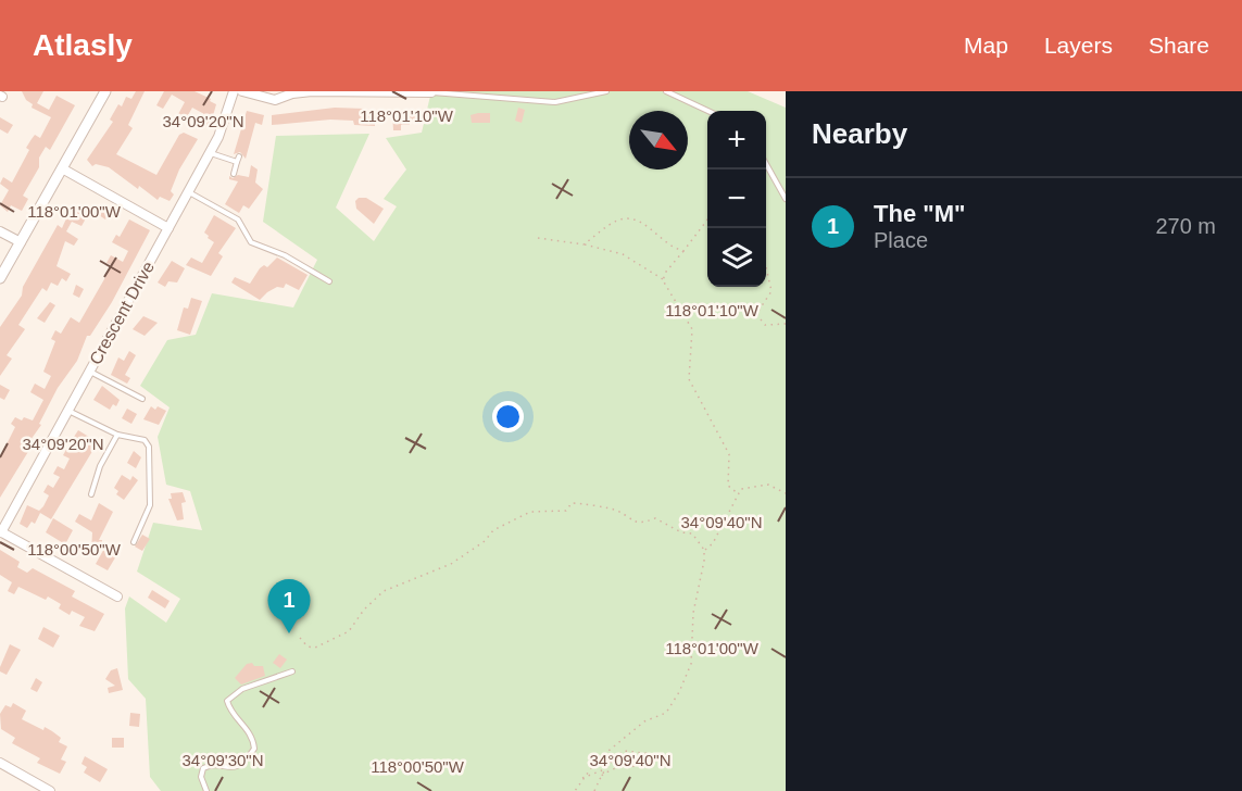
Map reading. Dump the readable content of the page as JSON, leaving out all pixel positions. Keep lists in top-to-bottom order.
{
  "streets": {
    "street": ["Crescent Drive"]
  },
  "north": "bottom right",
  "page": {
    "header": "Atlasly",
    "nav": ["Map", "Layers", "Share"],
    "heading": "Nearby",
    "map_buttons": ["+", "−"],
    "list": [
      {
        "mark": "1",
        "name": "The \"M\"",
        "note": "Place",
        "value": "270 m"
      }
    ],
    "pins": "1"
  },
  "coordinates": [
    "118°01'10\"W",
    "34°09'20\"N",
    "118°01'00\"W",
    "34°09'40\"N",
    "118°00'50\"W",
    "34°09'30\"N"
  ]
}
